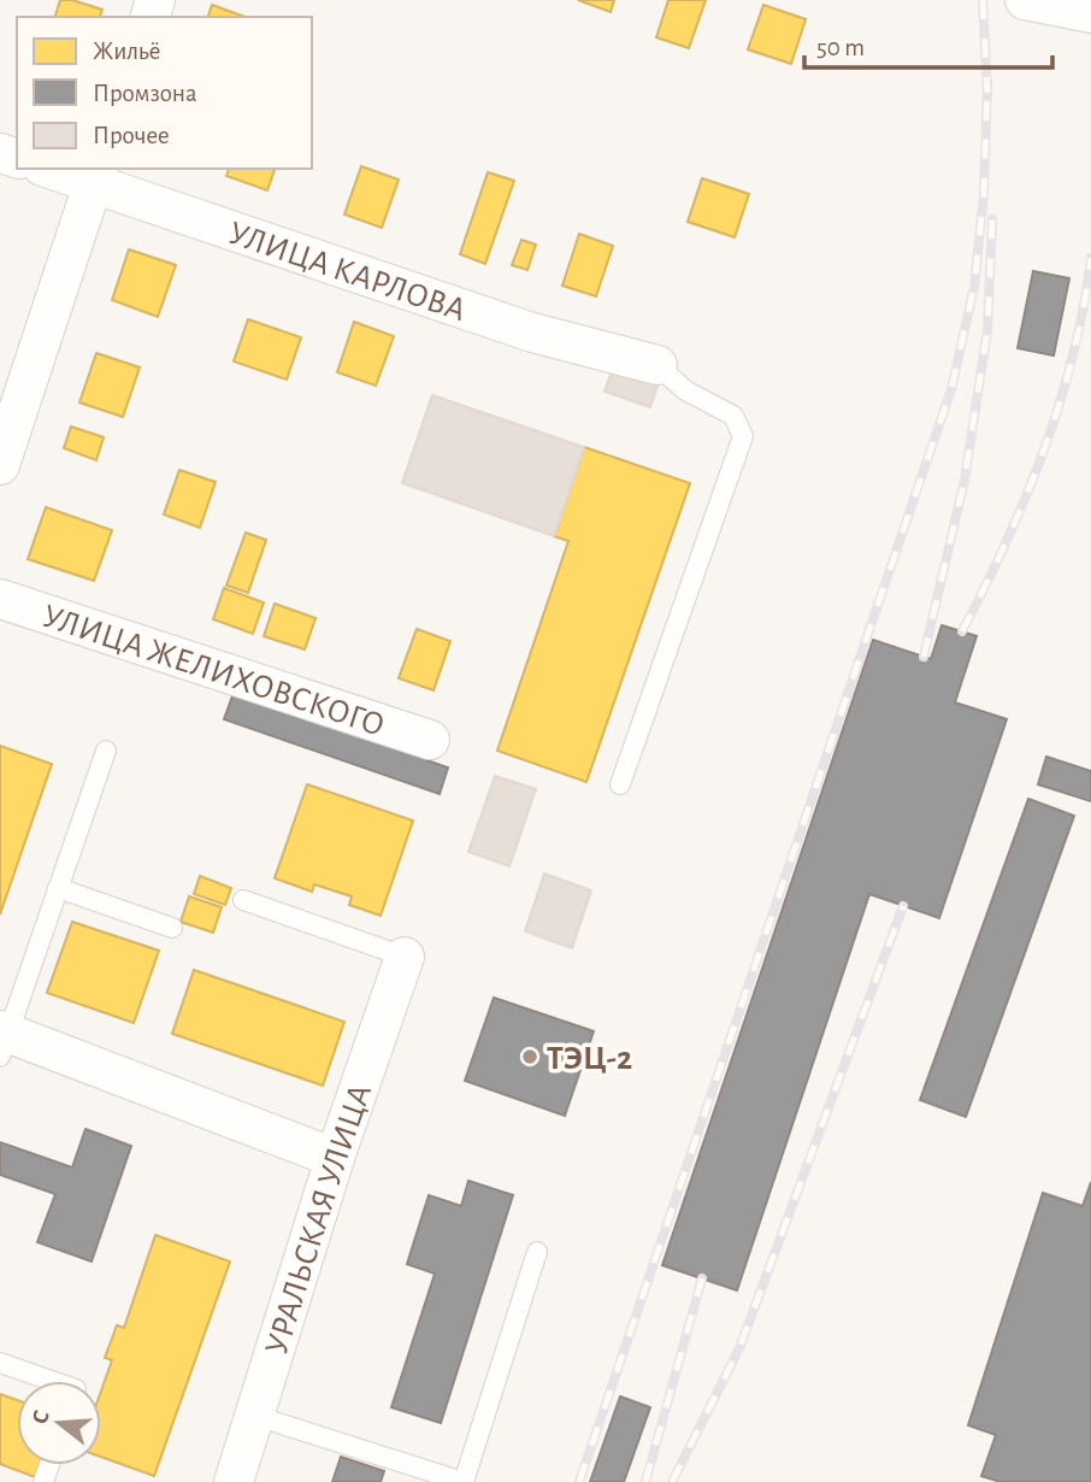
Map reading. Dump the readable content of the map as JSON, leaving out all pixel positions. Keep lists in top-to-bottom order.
{
  "streets": {
    "street": ["УЛИЦА КАРЛОВА", "УЛИЦА ЖЕЛИХОВСКОГО", "УРАЛЬСКАЯ УЛИЦА"]
  },
  "places": ["ТЭЦ-2"],
  "legend": ["Жильё", "Промзона", "Прочее"],
  "scale_bar": "50 m",
  "north": "left"
}
